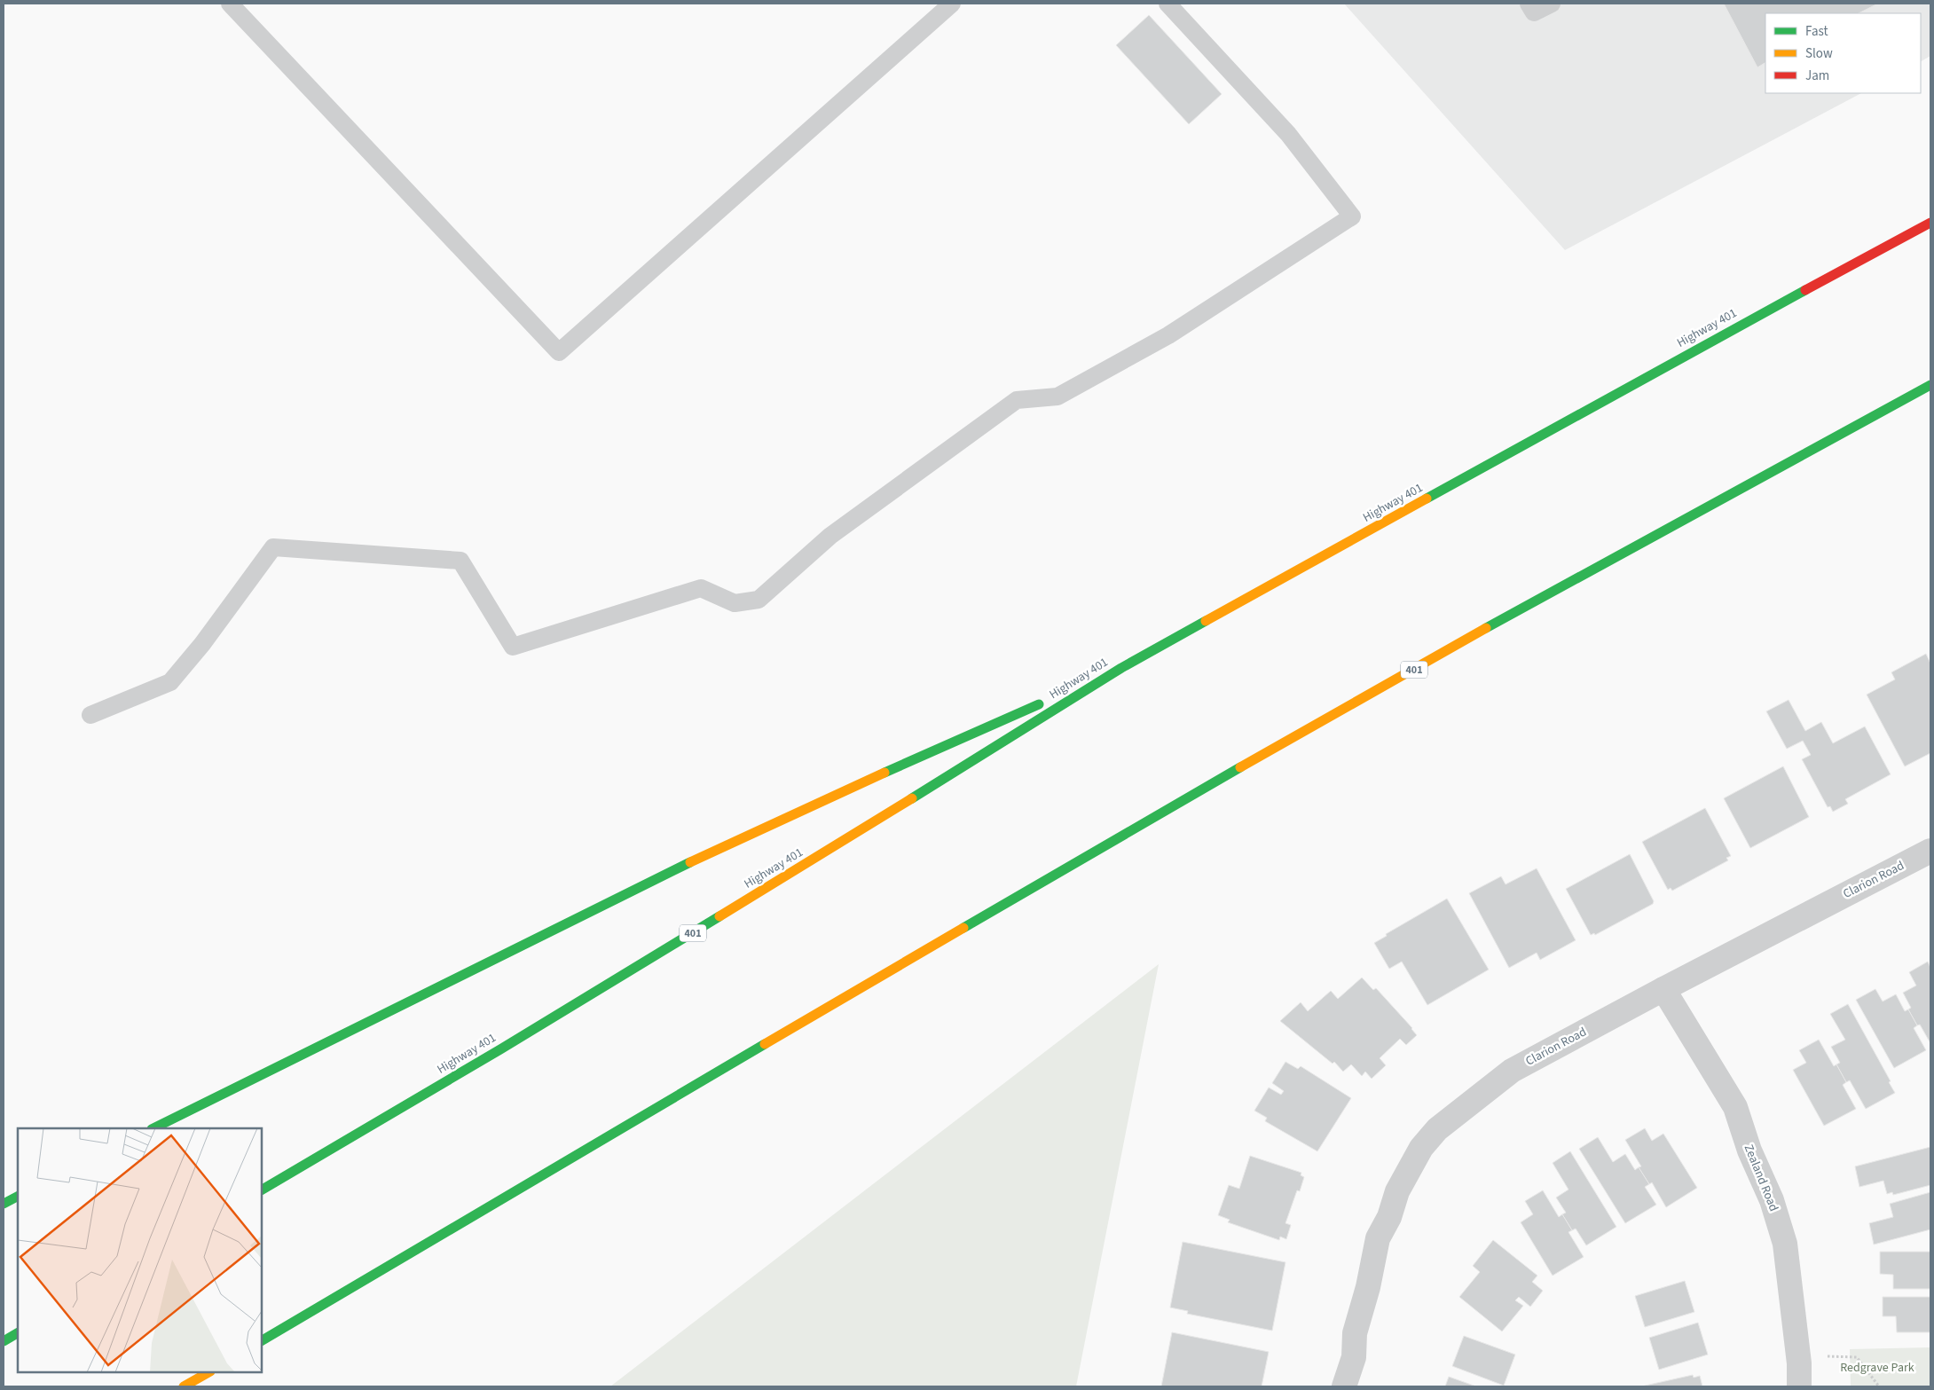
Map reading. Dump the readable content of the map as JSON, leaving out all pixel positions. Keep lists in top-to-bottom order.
{
  "streets": {
    "highway": ["Highway 401", "401"],
    "street": ["Clarion Road", "Zealand Road"]
  },
  "crossings": [
    ["Clarion Road", "Zealand Road"]
  ],
  "parks": ["Redgrave Park"],
  "legend": ["Fast", "Slow", "Jam"]
}
